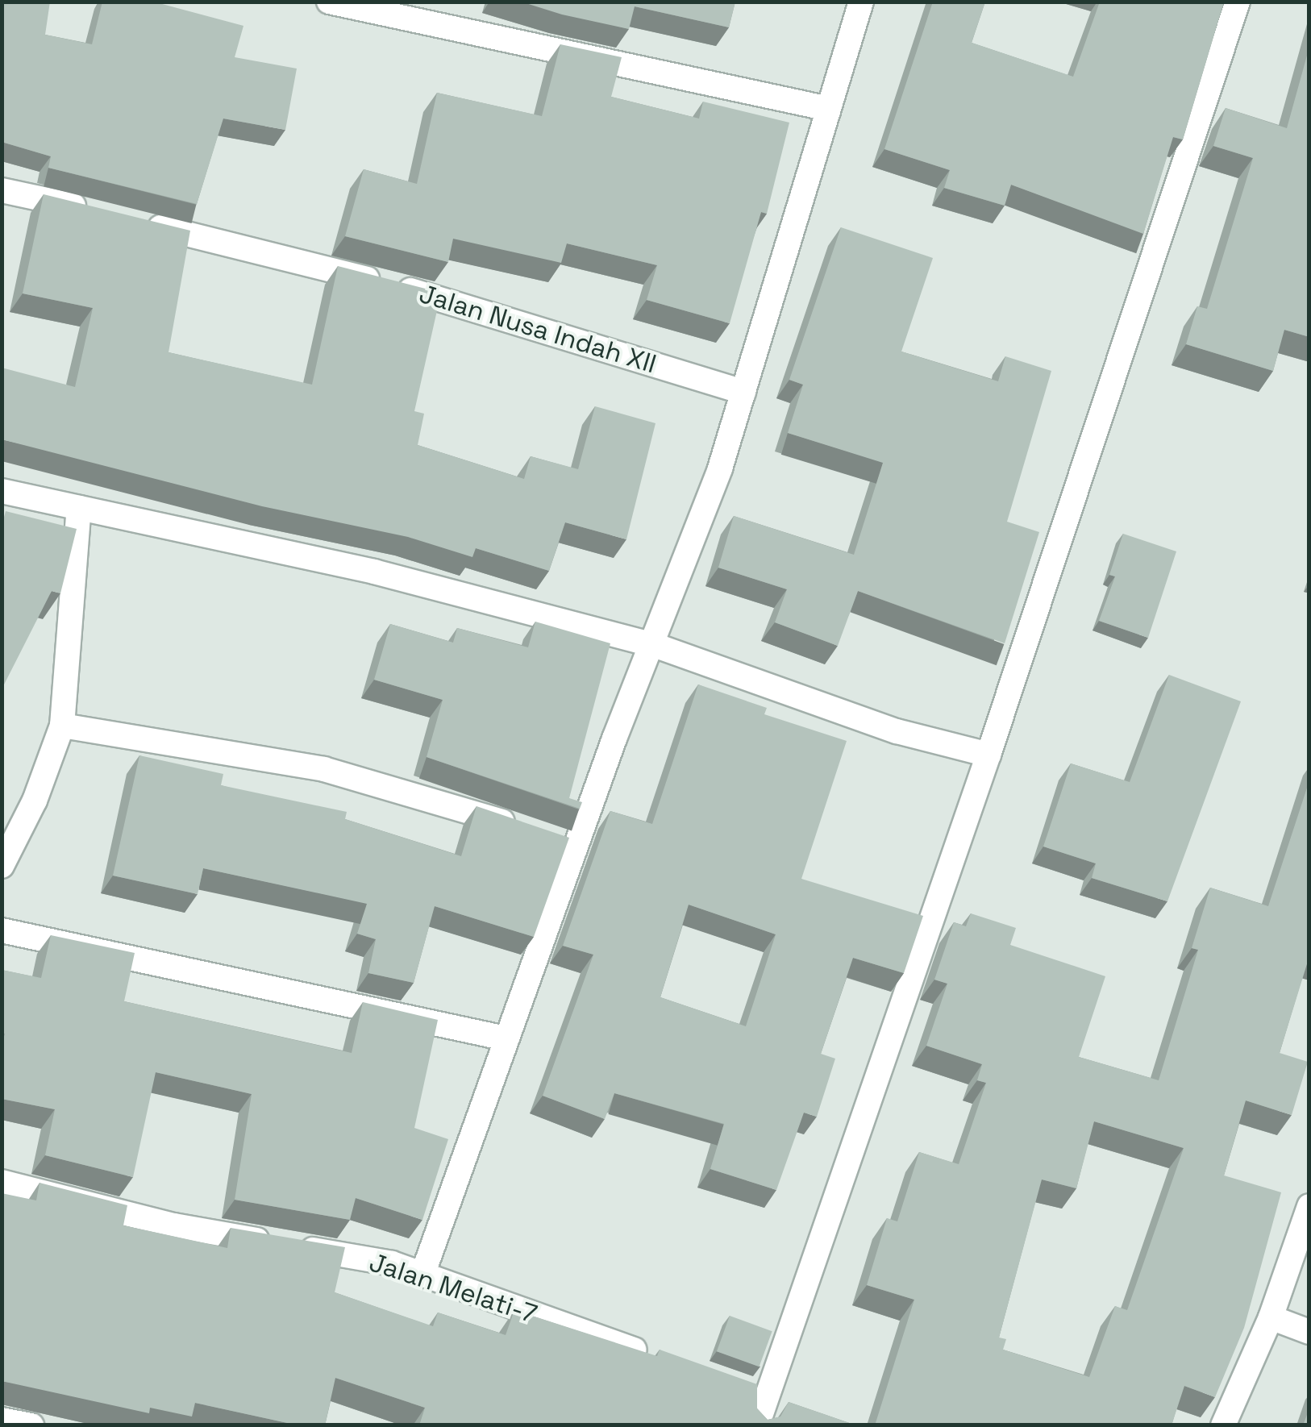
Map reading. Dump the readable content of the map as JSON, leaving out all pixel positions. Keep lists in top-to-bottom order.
{
  "streets": {
    "street": ["Jalan Nusa Indah XII", "Jalan Melati-7"]
  }
}
